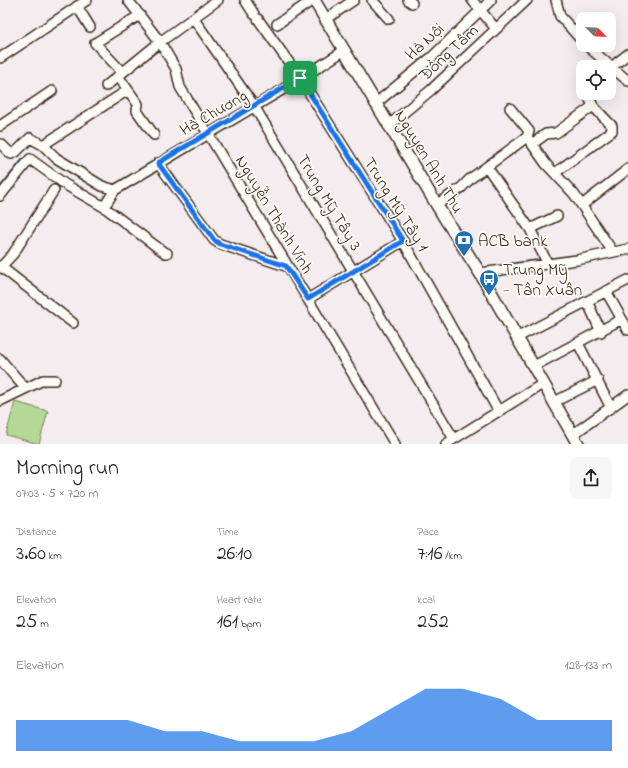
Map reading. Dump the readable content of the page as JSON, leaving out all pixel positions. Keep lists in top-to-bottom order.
{
  "streets": {
    "main road": ["Nguyen Anh Thu"],
    "street": [
      "Hà Nội",
      "Đồng Tâm",
      "Hà Chương",
      "Trung Mỹ Tây 3",
      "Trung Mỹ Tây 1",
      "Nguyễn Thành Vĩnh"
    ]
  },
  "crossings": [
    ["Hà Nội", "Nguyen Anh Thu"],
    ["Đồng Tâm", "Nguyen Anh Thu"],
    ["Hà Chương", "Nguyen Anh Thu"],
    ["Hà Chương", "Trung Mỹ Tây 3"],
    ["Hà Chương", "Trung Mỹ Tây 1"],
    ["Hà Chương", "Nguyễn Thành Vĩnh"]
  ],
  "places": {
    "bank": ["ACB bank"],
    "bus stop": ["Trung Mỹ - Tân Xuân"]
  },
  "north": "bottom right",
  "page": {
    "heading": ["Morning run", "07:03 · 5 × 720 m"],
    "stats": [
      ["Distance", "3.60 km"],
      ["Time", "26:10"],
      ["Pace", "7:16 /km"],
      ["Elevation", "25 m"],
      ["Heart rate", "161 bpm"],
      ["kcal", "252"]
    ],
    "chart": ["Elevation", "128–133 m"]
  }
}
